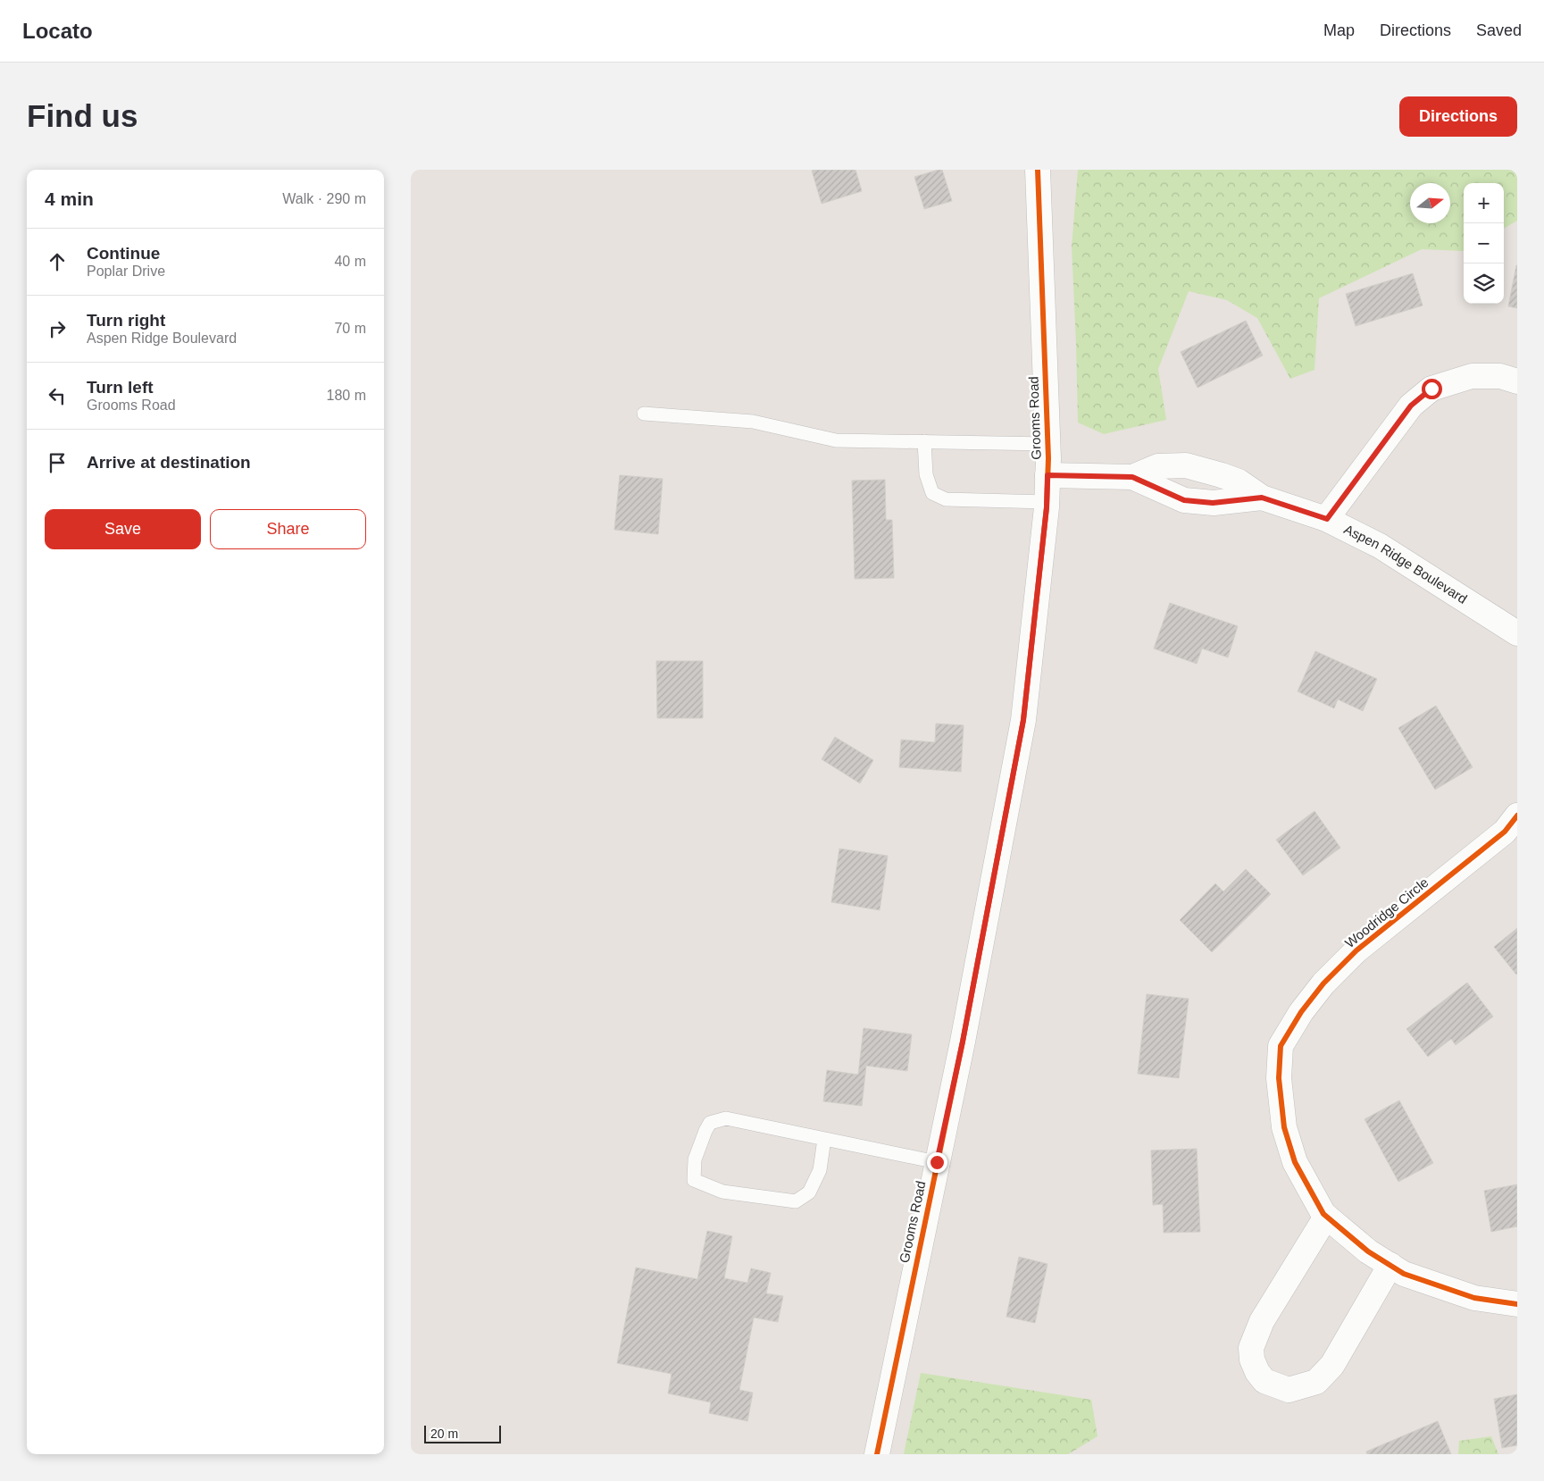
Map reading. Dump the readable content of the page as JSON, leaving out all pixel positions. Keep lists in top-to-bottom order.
{
  "streets": {
    "street": ["Grooms Road", "Aspen Ridge Boulevard", "Woodridge Circle"]
  },
  "crossings": [
    ["Grooms Road", "Aspen Ridge Boulevard"]
  ],
  "scale_bar": "20 m",
  "north": "right",
  "page": {
    "header": "Locato",
    "nav": ["Map", "Directions", "Saved"],
    "buttons": [
      "Directions",
      ["Save", "Share"]
    ],
    "title": "Find us",
    "heading": ["4 min", "Walk · 290 m"],
    "map_buttons": ["+", "−"],
    "list": [
      ["Continue", "Poplar Drive", "40 m"],
      ["Turn right", "Aspen Ridge Boulevard", "70 m"],
      ["Turn left", "Grooms Road", "180 m"],
      "Arrive at destination"
    ],
    "scale": "20 m"
  }
}
